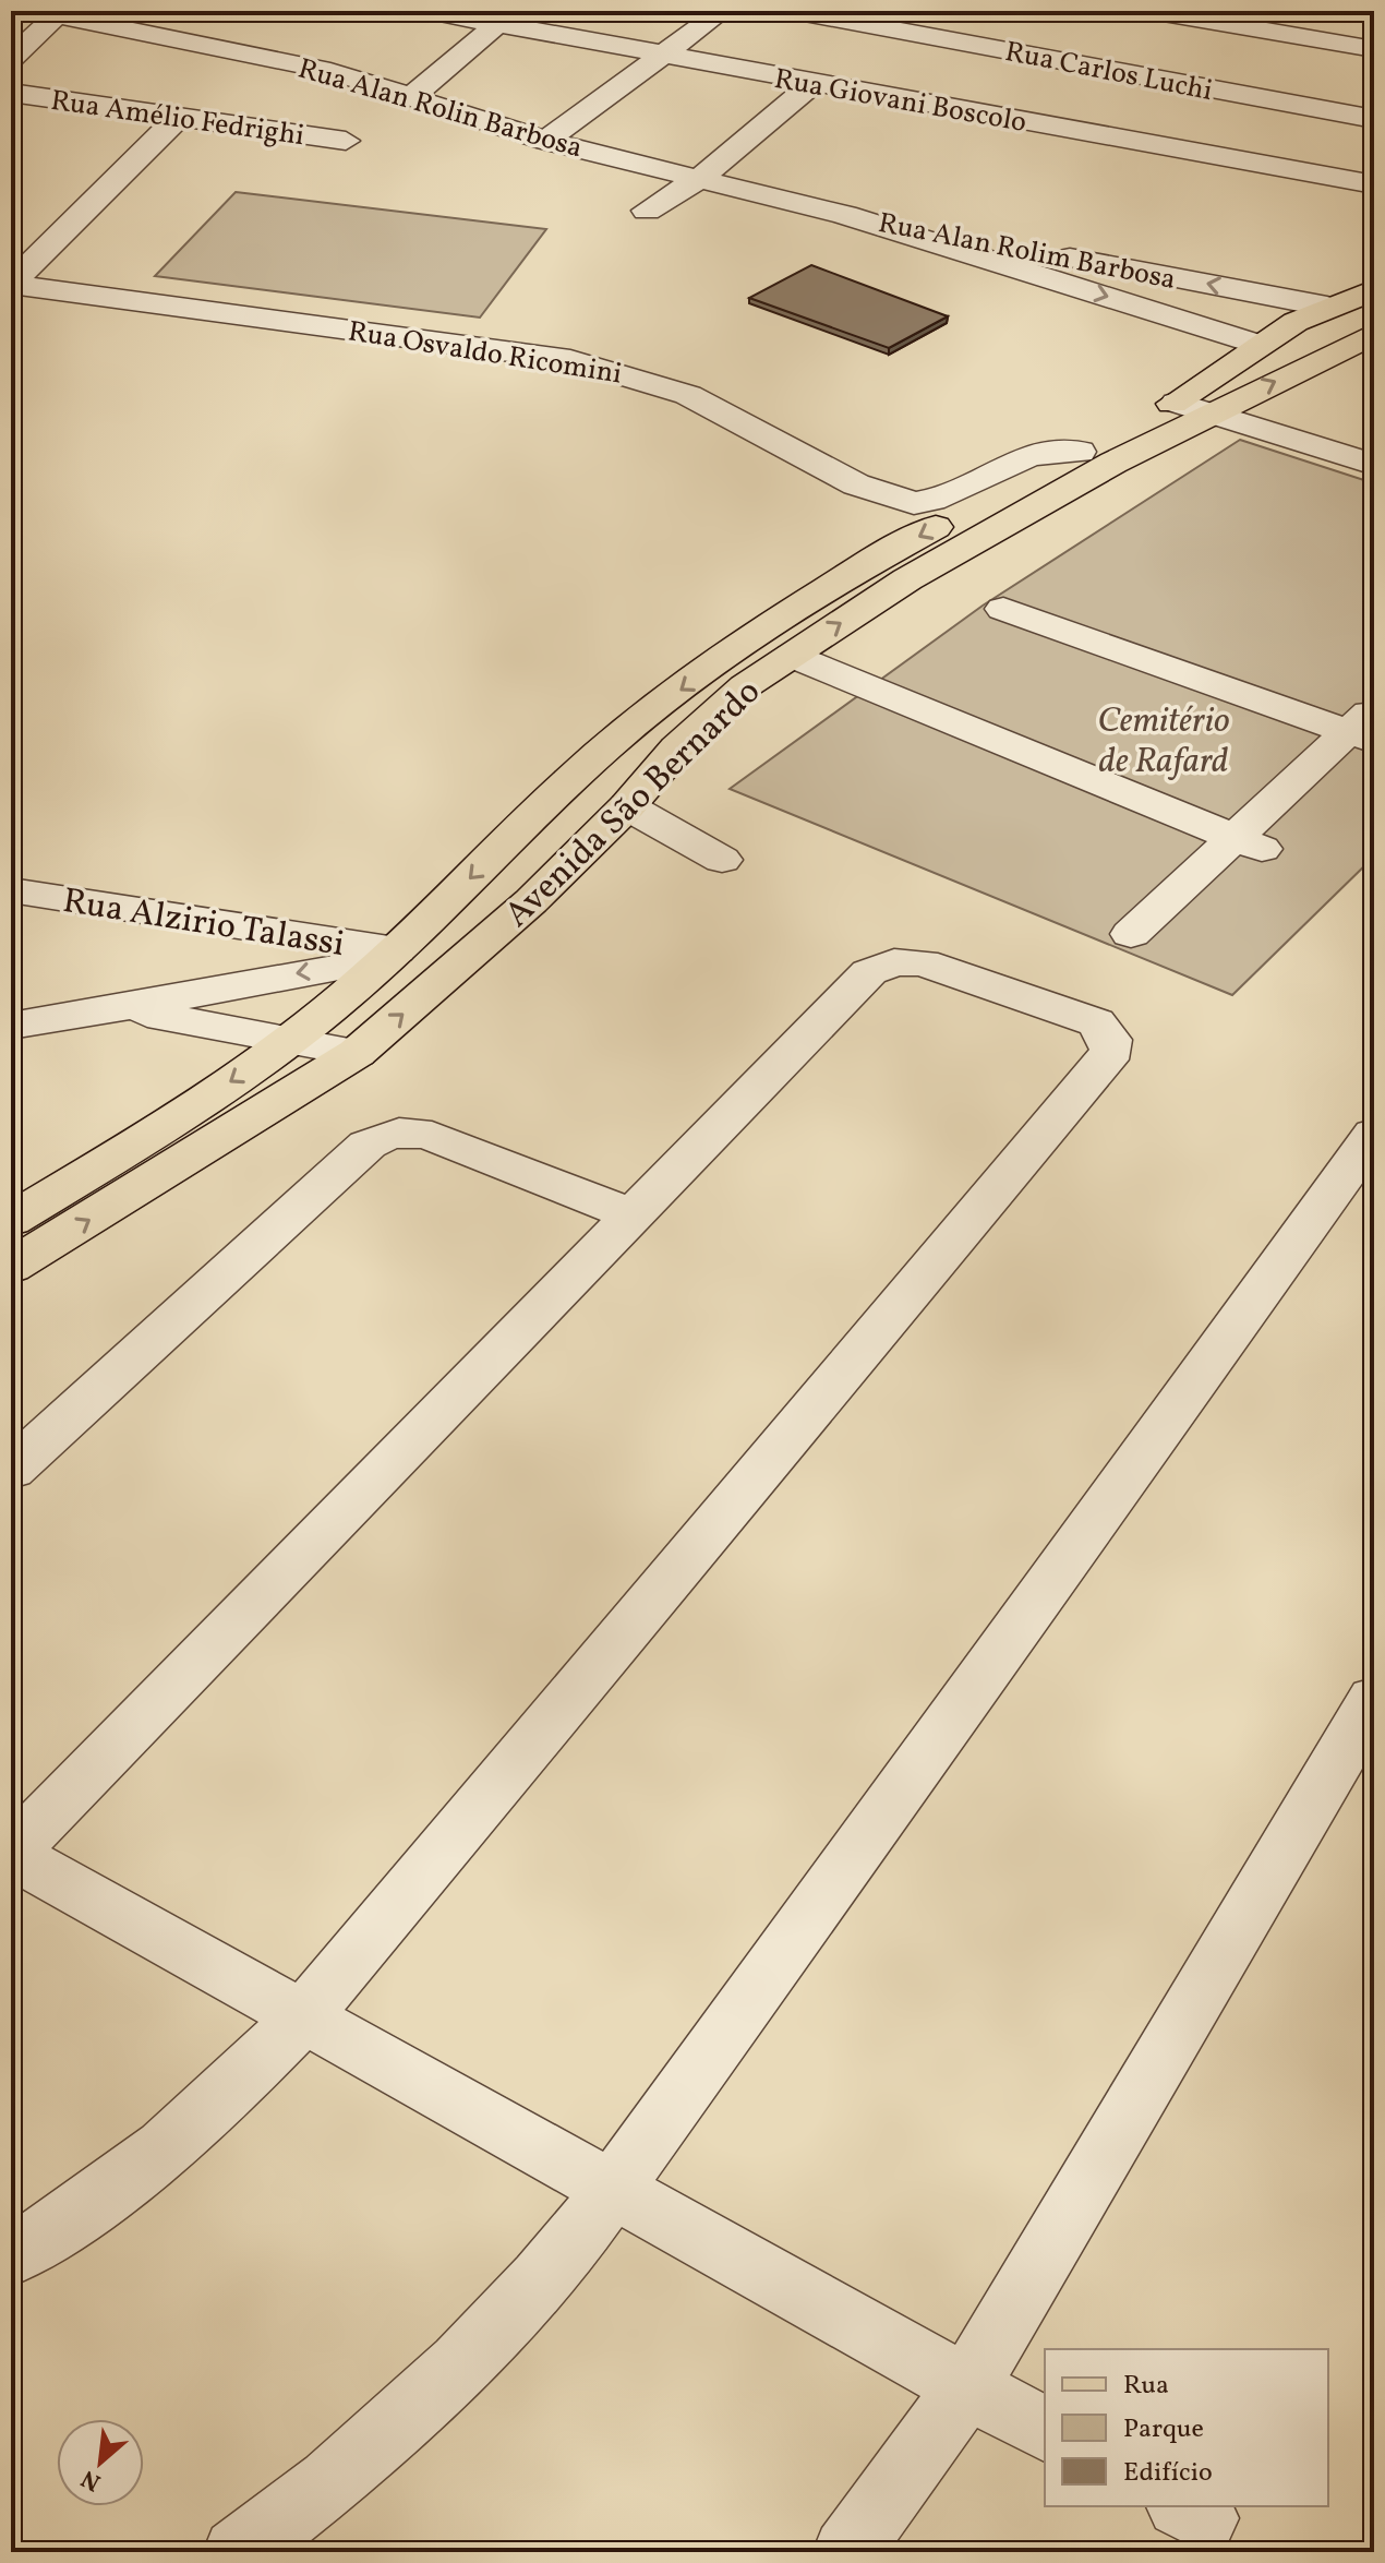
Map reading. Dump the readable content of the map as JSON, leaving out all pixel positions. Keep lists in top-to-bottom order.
{
  "streets": {
    "main road": ["Avenida São Bernardo"],
    "street": [
      "Rua Carlos Luchi",
      "Rua Giovani Boscolo",
      "Rua Alan Rolin Barbosa",
      "Rua Amélio Fedrighi",
      "Rua Alan Rolim Barbosa",
      "Rua Osvaldo Ricomini",
      "Rua Alzirio Talassi"
    ]
  },
  "crossings": [
    ["Rua Alan Rolin Barbosa", "Rua Alan Rolim Barbosa"],
    ["Rua Alan Rolim Barbosa", "Avenida São Bernardo"],
    ["Rua Osvaldo Ricomini", "Avenida São Bernardo"],
    ["Avenida São Bernardo", "Rua Alzirio Talassi"]
  ],
  "parks": ["Cemitério de Rafard"],
  "legend": ["Rua", "Parque", "Edifício"],
  "north": "bottom left"
}
